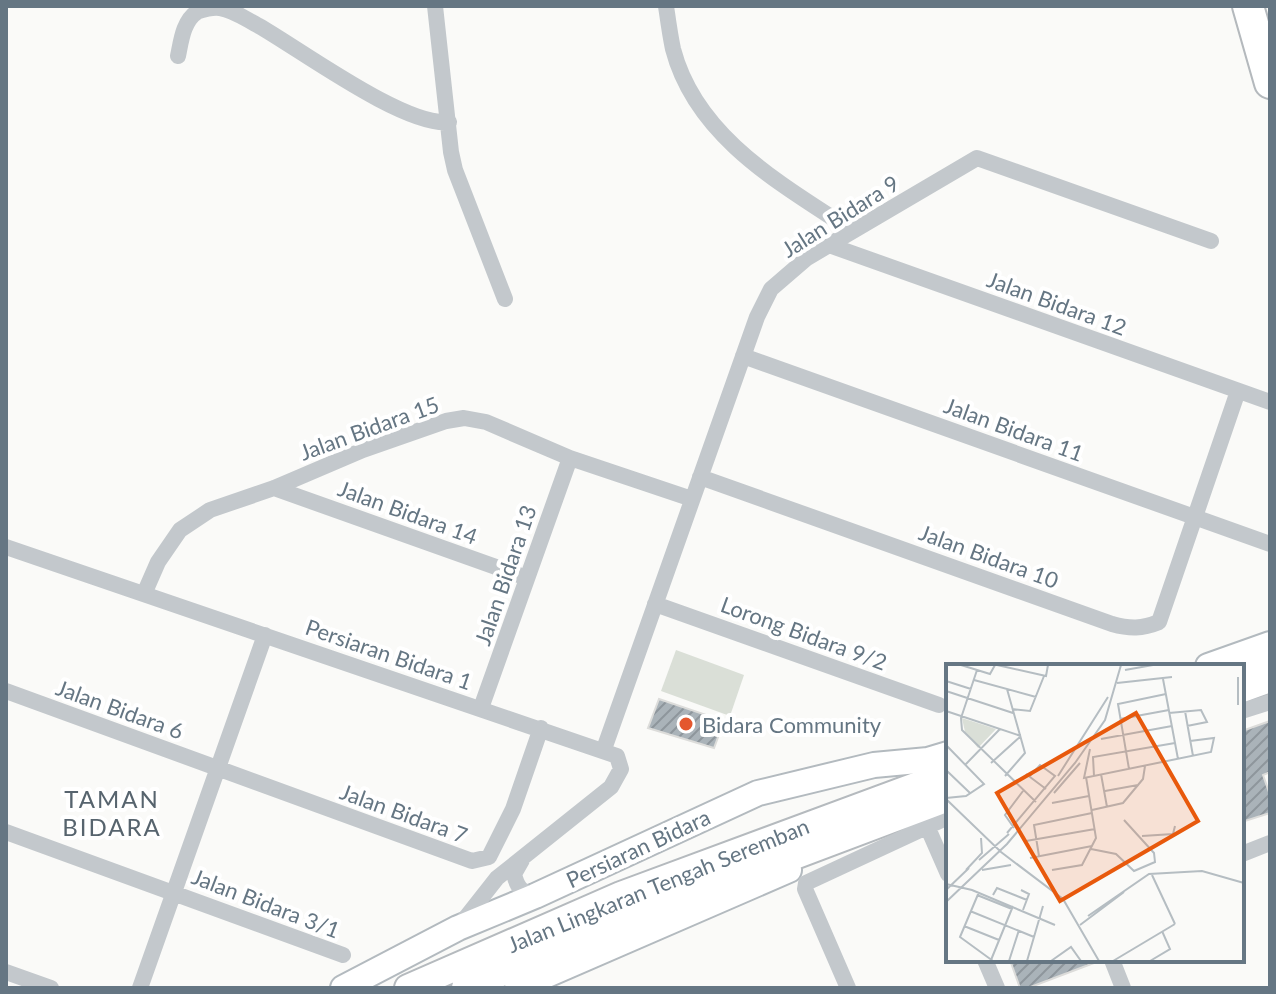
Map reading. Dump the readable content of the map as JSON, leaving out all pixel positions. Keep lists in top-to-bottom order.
{
  "streets": {
    "main road": ["Persiaran Bidara", "Jalan Lingkaran Tengah Seremban"],
    "street": [
      "Jalan Bidara 9",
      "Jalan Bidara 12",
      "Jalan Bidara 15",
      "Jalan Bidara 11",
      "Jalan Bidara 14",
      "Jalan Bidara 10",
      "Jalan Bidara 13",
      "Lorong Bidara 9/2",
      "Persiaran Bidara 1",
      "Jalan Bidara 6",
      "Jalan Bidara 7",
      "Jalan Bidara 3/1"
    ]
  },
  "crossings": [
    ["Jalan Bidara 9", "Jalan Bidara 12"],
    ["Jalan Bidara 9", "Jalan Bidara 15"],
    ["Jalan Bidara 9", "Jalan Bidara 11"],
    ["Jalan Bidara 9", "Jalan Bidara 10"],
    ["Jalan Bidara 9", "Lorong Bidara 9/2"],
    ["Jalan Bidara 9", "Persiaran Bidara 1"],
    ["Jalan Bidara 15", "Jalan Bidara 14"],
    ["Jalan Bidara 15", "Jalan Bidara 13"],
    ["Jalan Bidara 15", "Persiaran Bidara 1"],
    ["Jalan Bidara 11", "Jalan Bidara 10"],
    ["Jalan Bidara 14", "Jalan Bidara 13"],
    ["Jalan Bidara 13", "Persiaran Bidara 1"],
    ["Persiaran Bidara 1", "Jalan Bidara 7"],
    ["Jalan Bidara 6", "Jalan Bidara 7"]
  ],
  "districts": ["TAMAN BIDARA"],
  "places": ["Bidara Community"]
}
